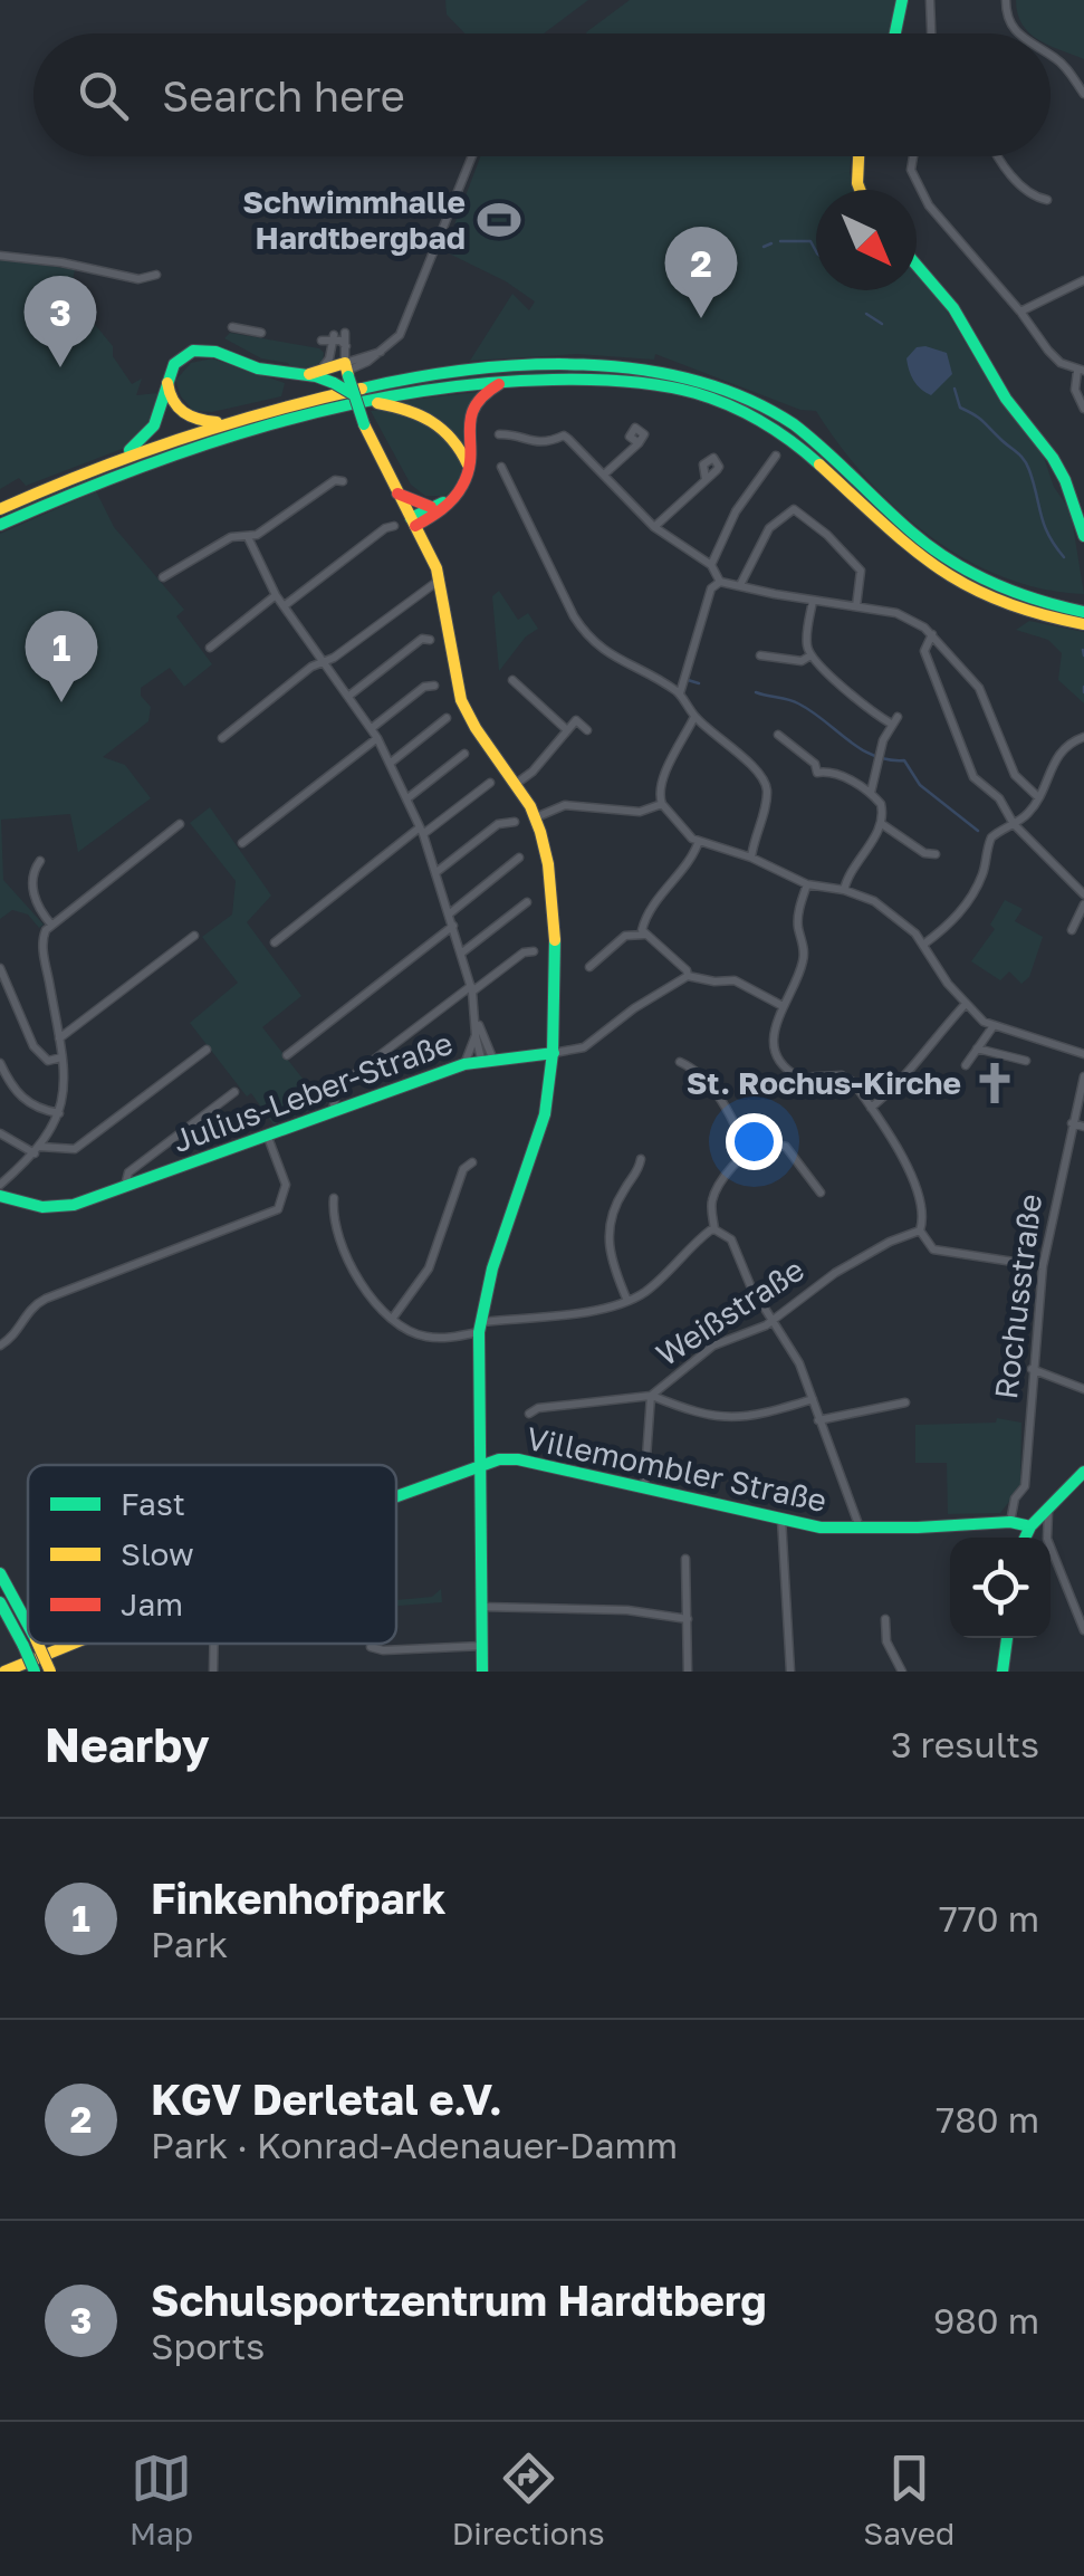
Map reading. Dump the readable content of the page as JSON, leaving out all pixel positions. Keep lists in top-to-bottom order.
{
  "streets": {
    "main road": ["Julius-Leber-Straße", "Villemombler Straße"],
    "street": ["Rochusstraße", "Weißstraße"]
  },
  "crossings": [
    ["Rochusstraße", "Villemombler Straße"],
    ["Weißstraße", "Villemombler Straße"]
  ],
  "places": {
    "sports": ["Schwimmhalle Hardtbergbad"],
    "church": ["St. Rochus-Kirche"]
  },
  "legend": ["Fast", "Slow", "Jam"],
  "north": "bottom right",
  "page": {
    "search": "Search here",
    "pins": ["2", "3", "1"],
    "heading": ["Nearby", "3 results"],
    "list": [
      {
        "mark": "1",
        "name": "Finkenhofpark",
        "note": "Park",
        "value": "770 m"
      },
      {
        "mark": "2",
        "name": "KGV Derletal e.V.",
        "note": "Park · Konrad-Adenauer-Damm",
        "value": "780 m"
      },
      {
        "mark": "3",
        "name": "Schulsportzentrum Hardtberg",
        "note": "Sports",
        "value": "980 m"
      }
    ],
    "nav": ["Map", "Directions", "Saved"]
  }
}
